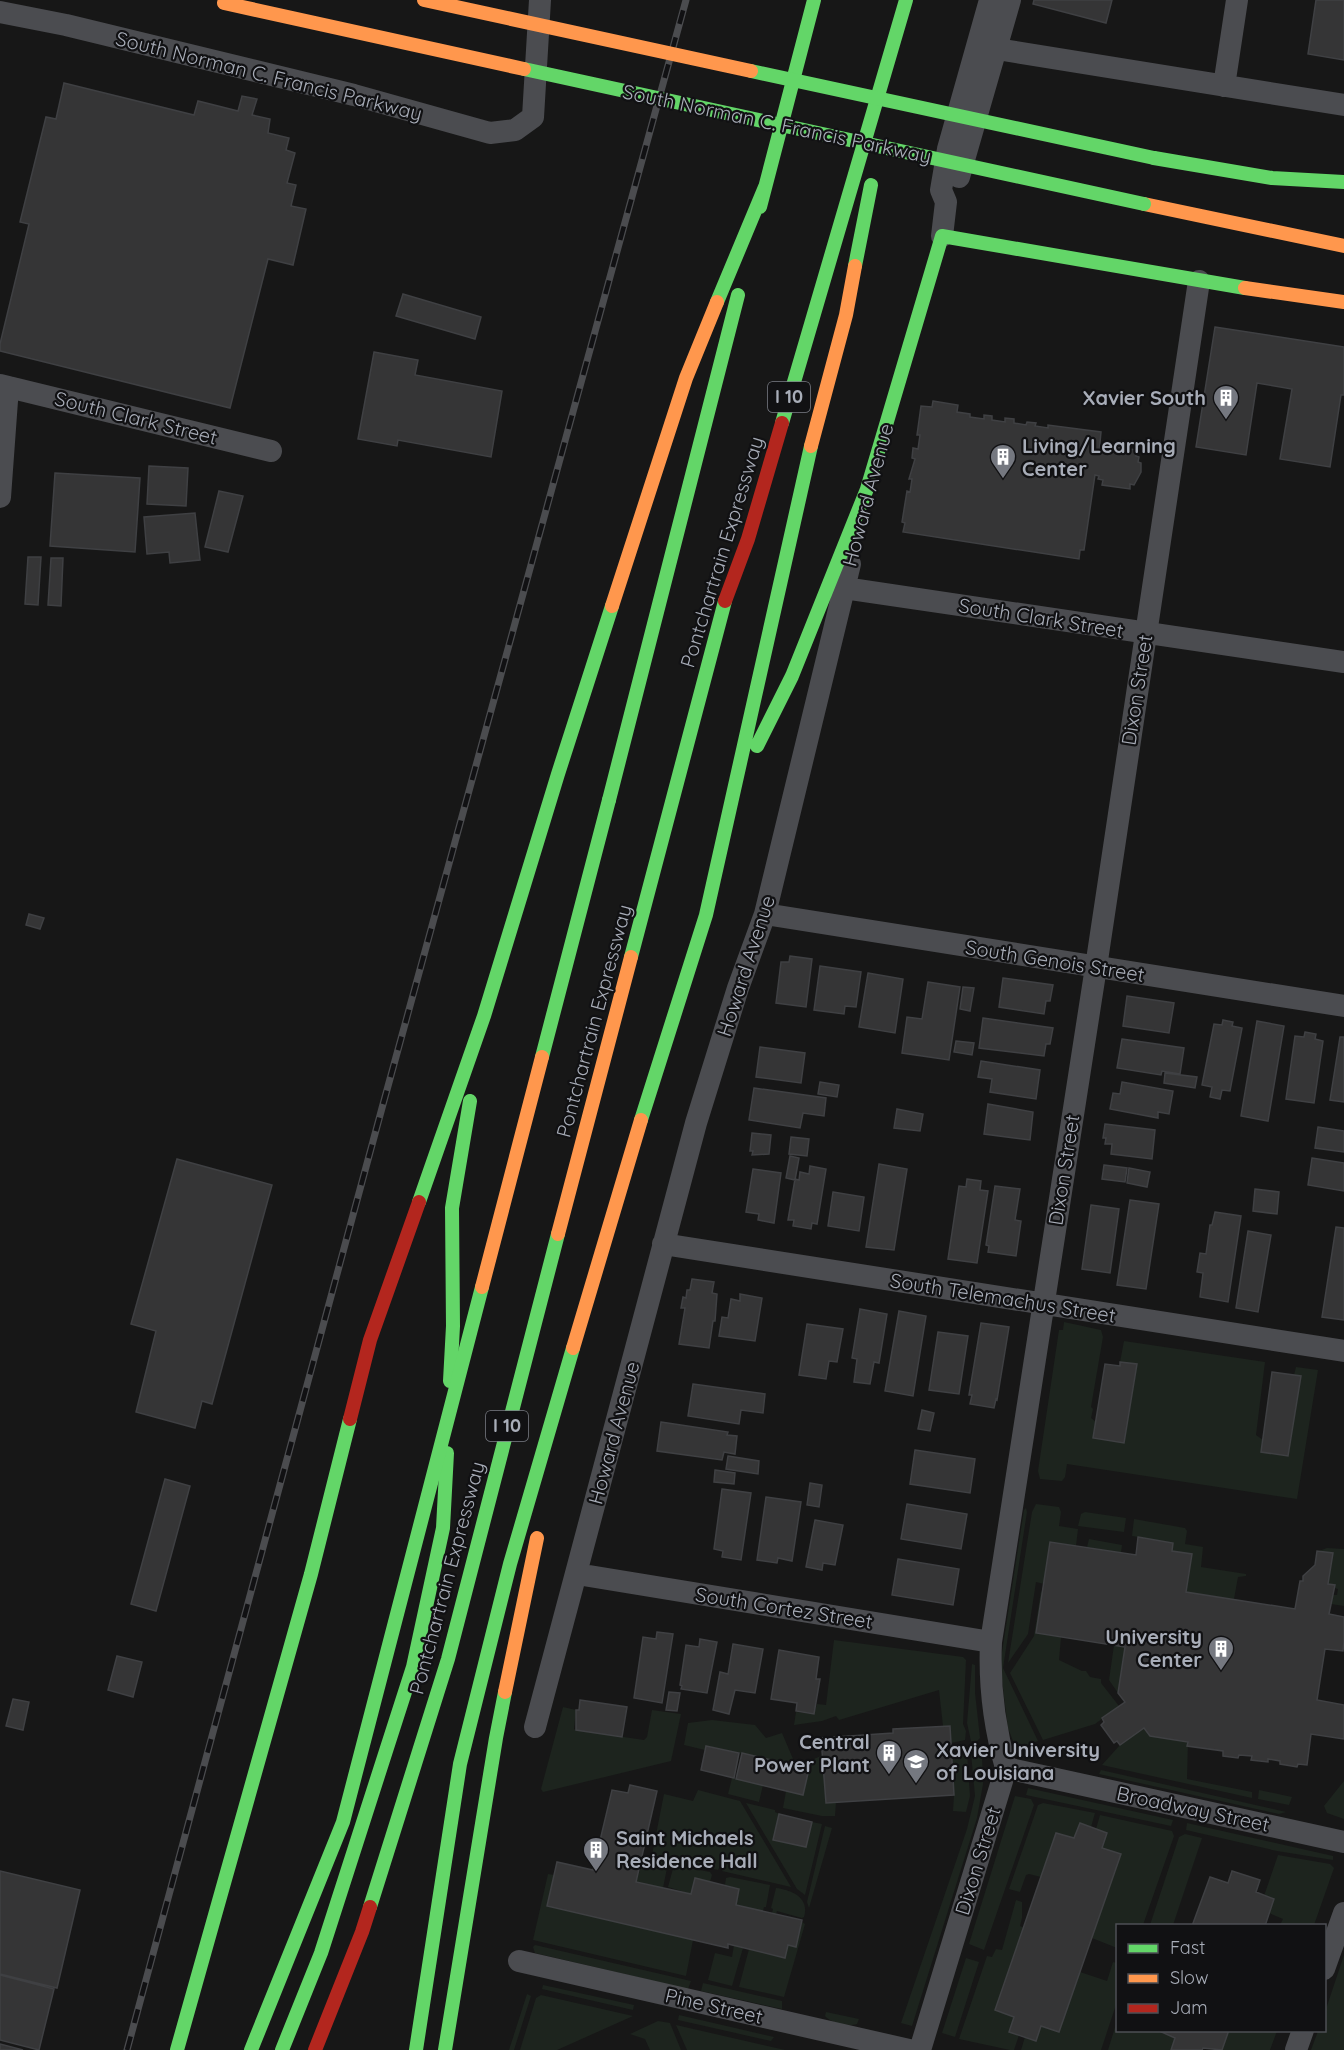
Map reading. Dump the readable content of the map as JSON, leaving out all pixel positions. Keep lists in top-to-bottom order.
{
  "streets": {
    "main road": [
      "South Norman C. Francis Parkway",
      "I 10",
      "Howard Avenue",
      "Pontchartrain Expressway"
    ],
    "street": [
      "South Clark Street",
      "Dixon Street",
      "South Genois Street",
      "South Telemachus Street",
      "South Cortez Street",
      "Broadway Street",
      "Pine Street"
    ]
  },
  "crossings": [
    ["South Clark Street", "Howard Avenue"],
    ["South Clark Street", "Dixon Street"],
    ["Howard Avenue", "South Genois Street"],
    ["Howard Avenue", "South Telemachus Street"],
    ["Howard Avenue", "South Cortez Street"],
    ["Dixon Street", "South Genois Street"],
    ["Dixon Street", "South Telemachus Street"],
    ["Dixon Street", "South Cortez Street"],
    ["Dixon Street", "Broadway Street"]
  ],
  "places": {
    "building": [
      "Xavier South",
      "Living/Learning Center",
      "University Center",
      "Central Power Plant",
      "Saint Michaels Residence Hall"
    ],
    "school or university": ["Xavier University of Louisiana"]
  },
  "legend": ["Fast", "Slow", "Jam"]
}
